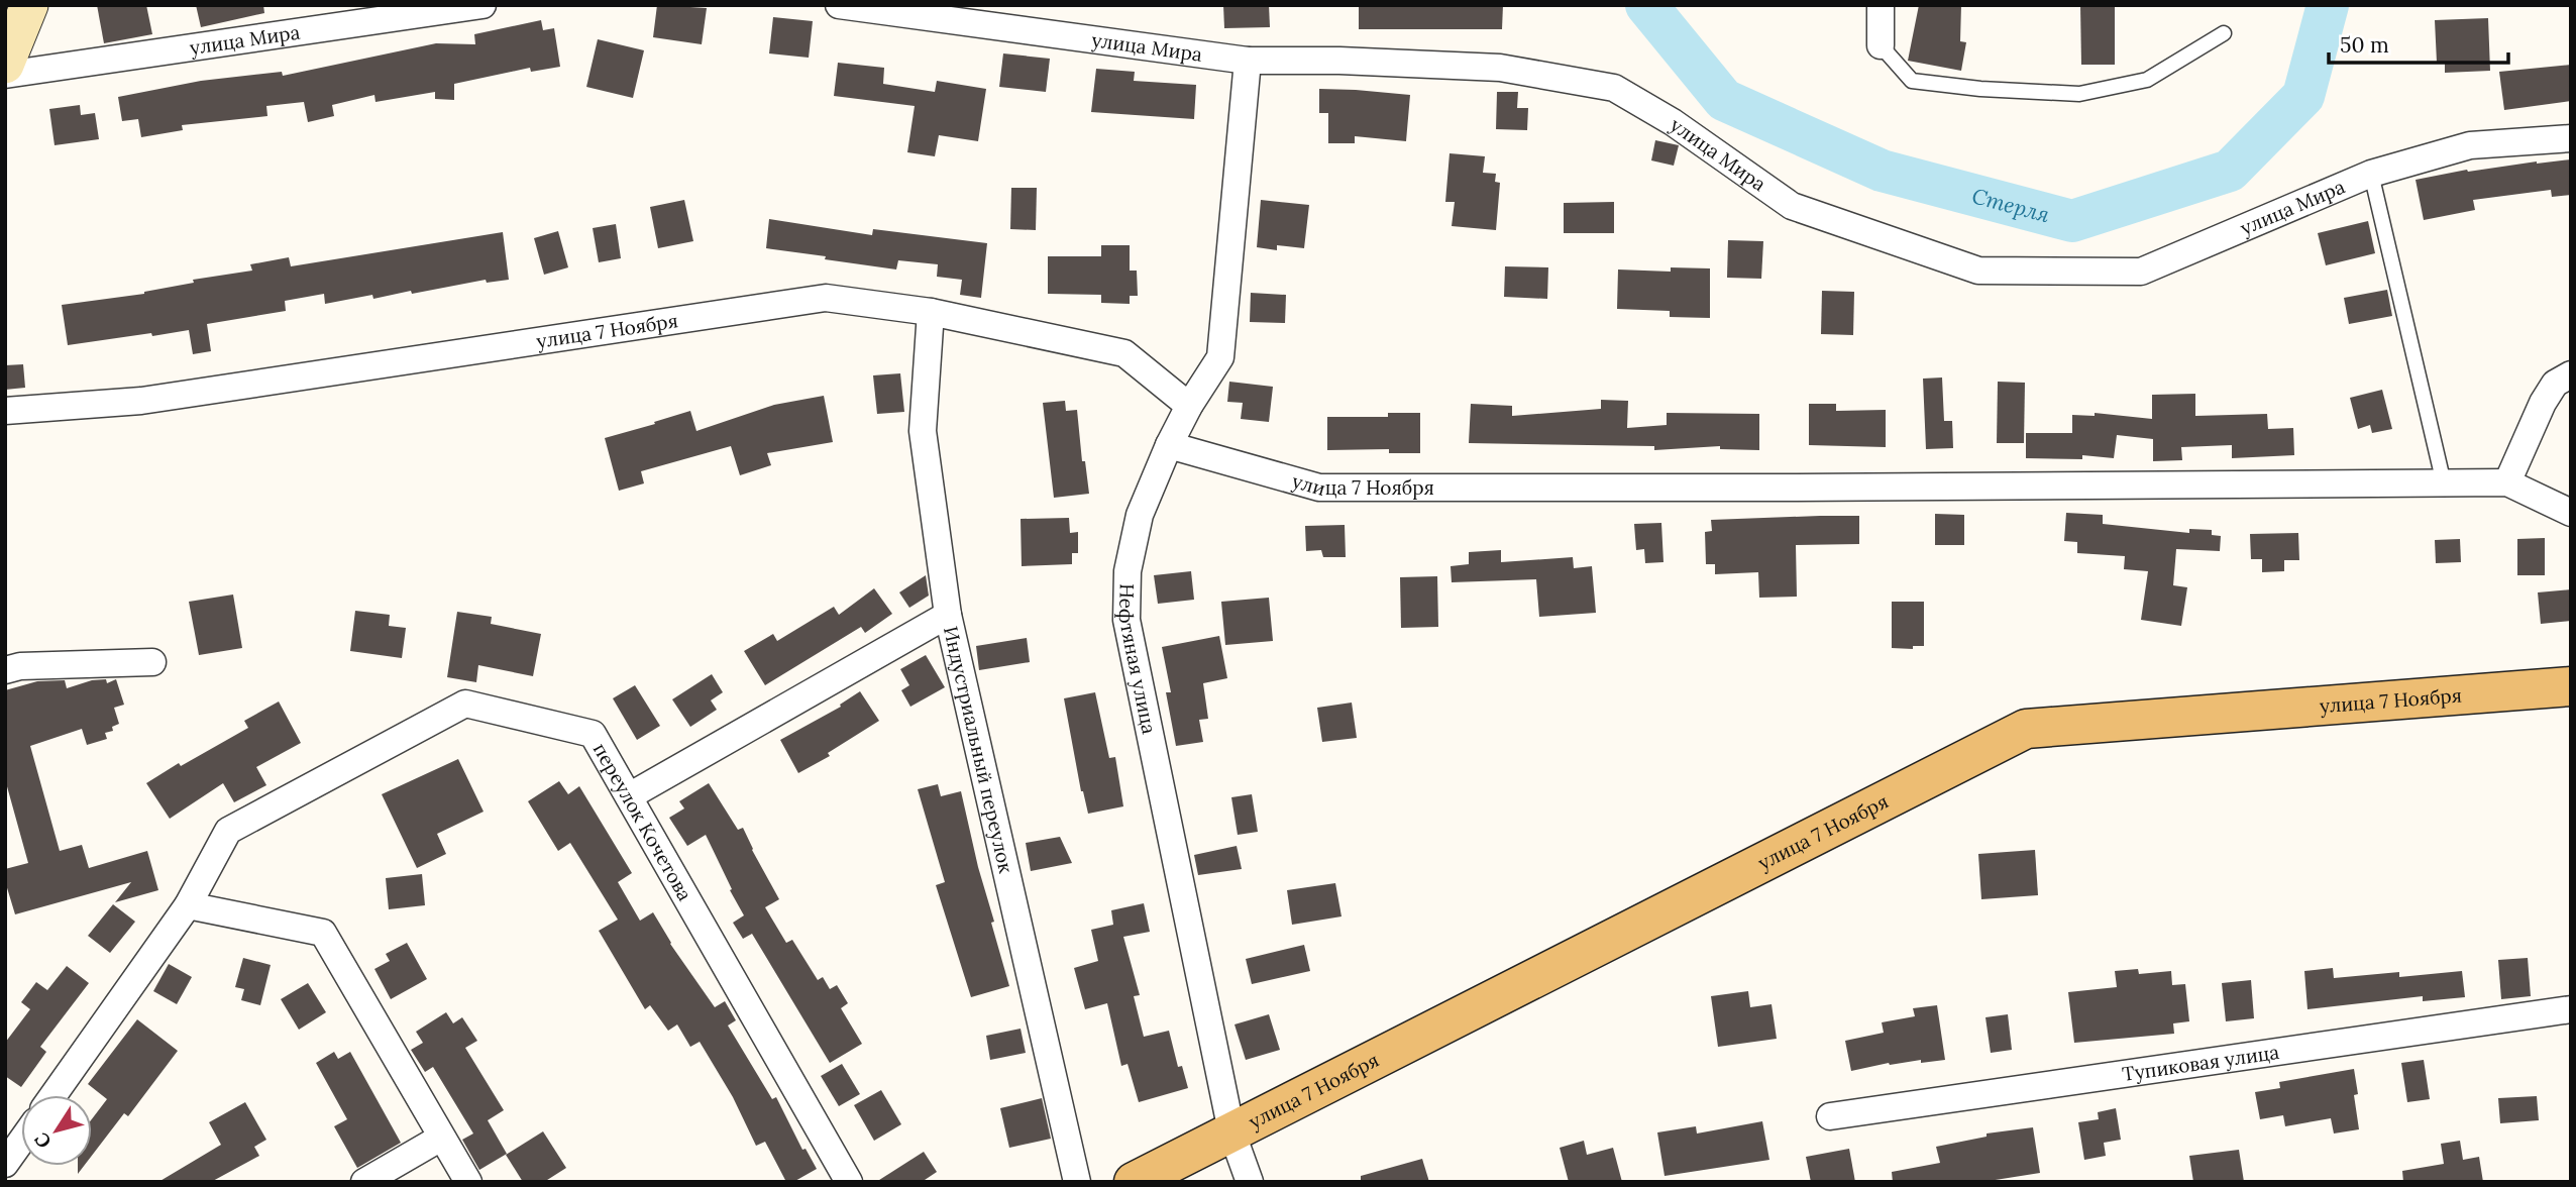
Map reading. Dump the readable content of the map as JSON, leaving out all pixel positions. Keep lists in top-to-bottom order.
{
  "streets": {
    "main road": ["улица 7 Ноября"],
    "street": [
      "улица Мира",
      "Нефтяная улица",
      "Индустриальный переулок",
      "переулок Кочетова",
      "Тупиковая улица"
    ]
  },
  "crossings": [
    ["улица Мира", "Нефтяная улица"],
    ["улица 7 Ноября", "Нефтяная улица"],
    ["улица 7 Ноября", "Индустриальный переулок"]
  ],
  "water": ["Стерля"],
  "scale_bar": "50 m",
  "north": "bottom left"
}
